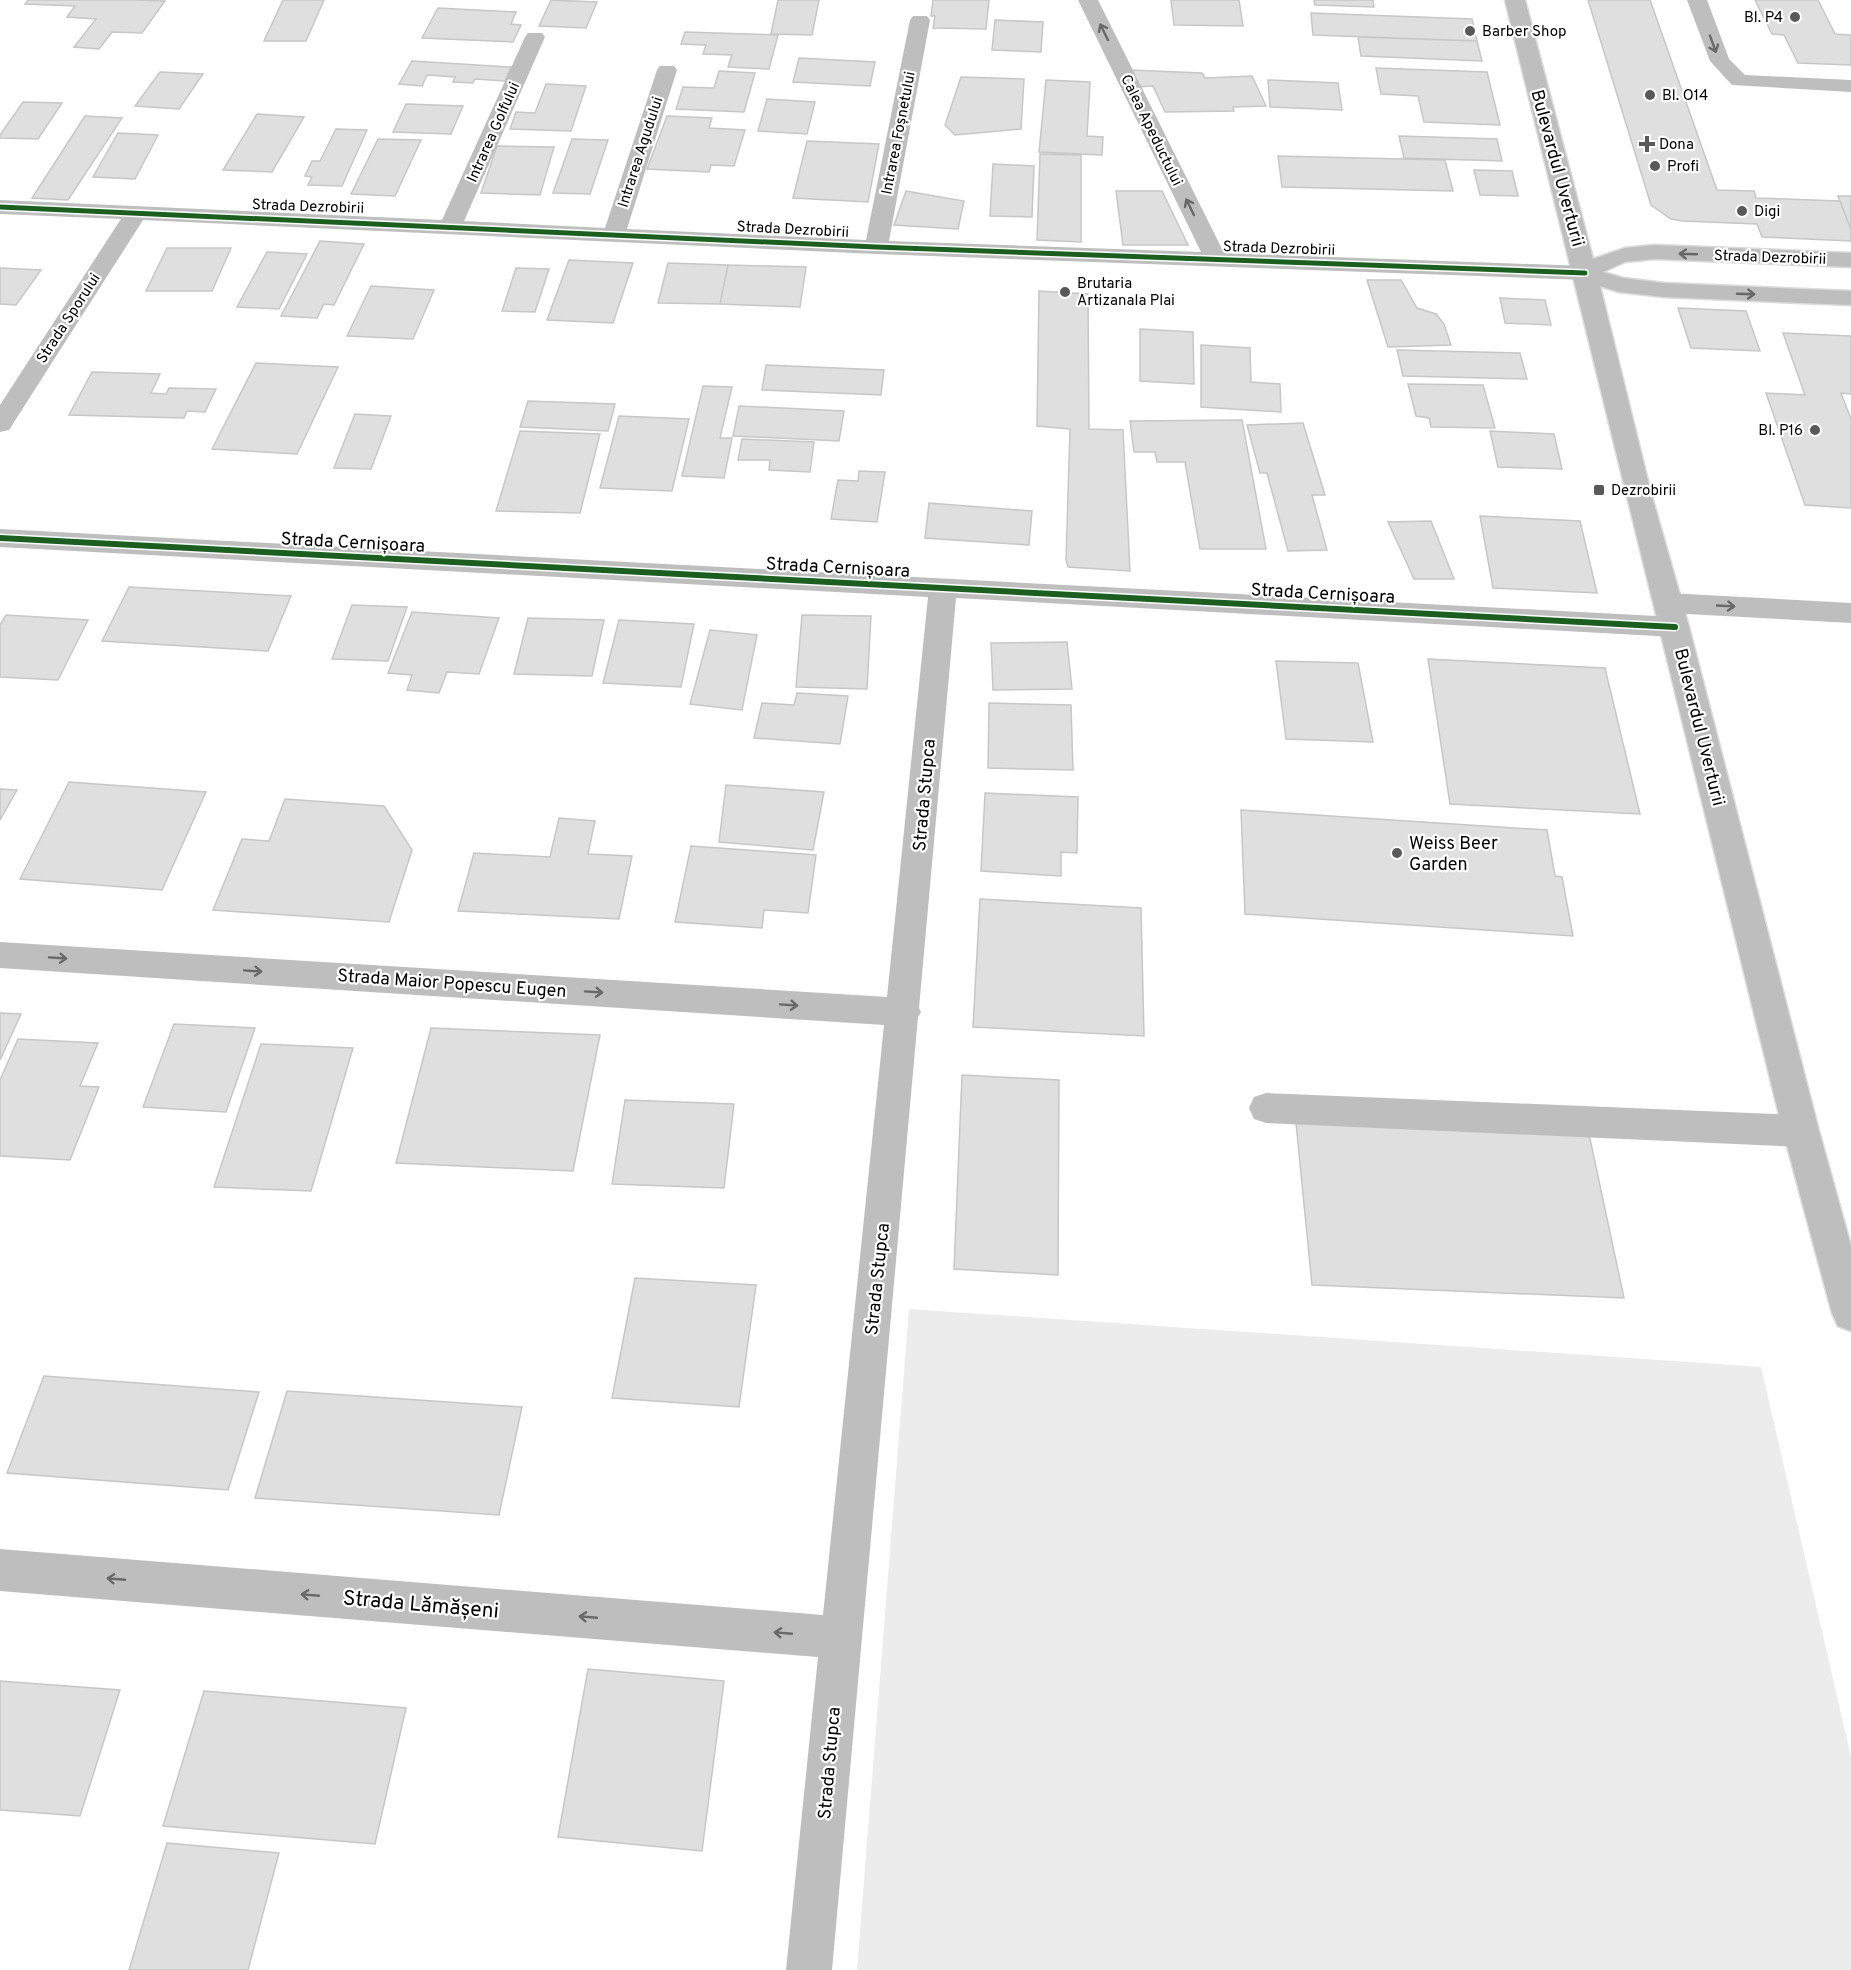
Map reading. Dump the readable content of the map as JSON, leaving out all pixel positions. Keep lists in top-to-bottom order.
{
  "streets": {
    "street": [
      "Calea Apeductului",
      "Intrarea Golfului",
      "Intrarea Foșnetului",
      "Intrarea Agudului",
      "Bulevardul Uverturii",
      "Strada Dezrobirii",
      "Strada Sporului",
      "Strada Cernișoara",
      "Strada Stupca",
      "Strada Maior Popescu Eugen",
      "Strada Lămășeni"
    ]
  },
  "crossings": [
    ["Calea Apeductului", "Strada Dezrobirii"],
    ["Intrarea Golfului", "Strada Dezrobirii"],
    ["Intrarea Foșnetului", "Strada Dezrobirii"],
    ["Intrarea Agudului", "Strada Dezrobirii"],
    ["Bulevardul Uverturii", "Strada Dezrobirii"],
    ["Bulevardul Uverturii", "Strada Cernișoara"],
    ["Strada Dezrobirii", "Strada Sporului"],
    ["Strada Cernișoara", "Strada Stupca"],
    ["Strada Stupca", "Strada Maior Popescu Eugen"],
    ["Strada Stupca", "Strada Lămășeni"]
  ],
  "one_way": ["Calea Apeductului", "Strada Maior Popescu Eugen", "Strada Lămășeni"],
  "places": {
    "other": [
      "Bl. P4",
      "Barber Shop",
      "Bl. O14",
      "Profi",
      "Digi",
      "Brutaria Artizanala Plai",
      "Bl. P16",
      "Weiss Beer Garden"
    ],
    "health": ["Dona"],
    "transit": ["Dezrobirii"]
  }
}
